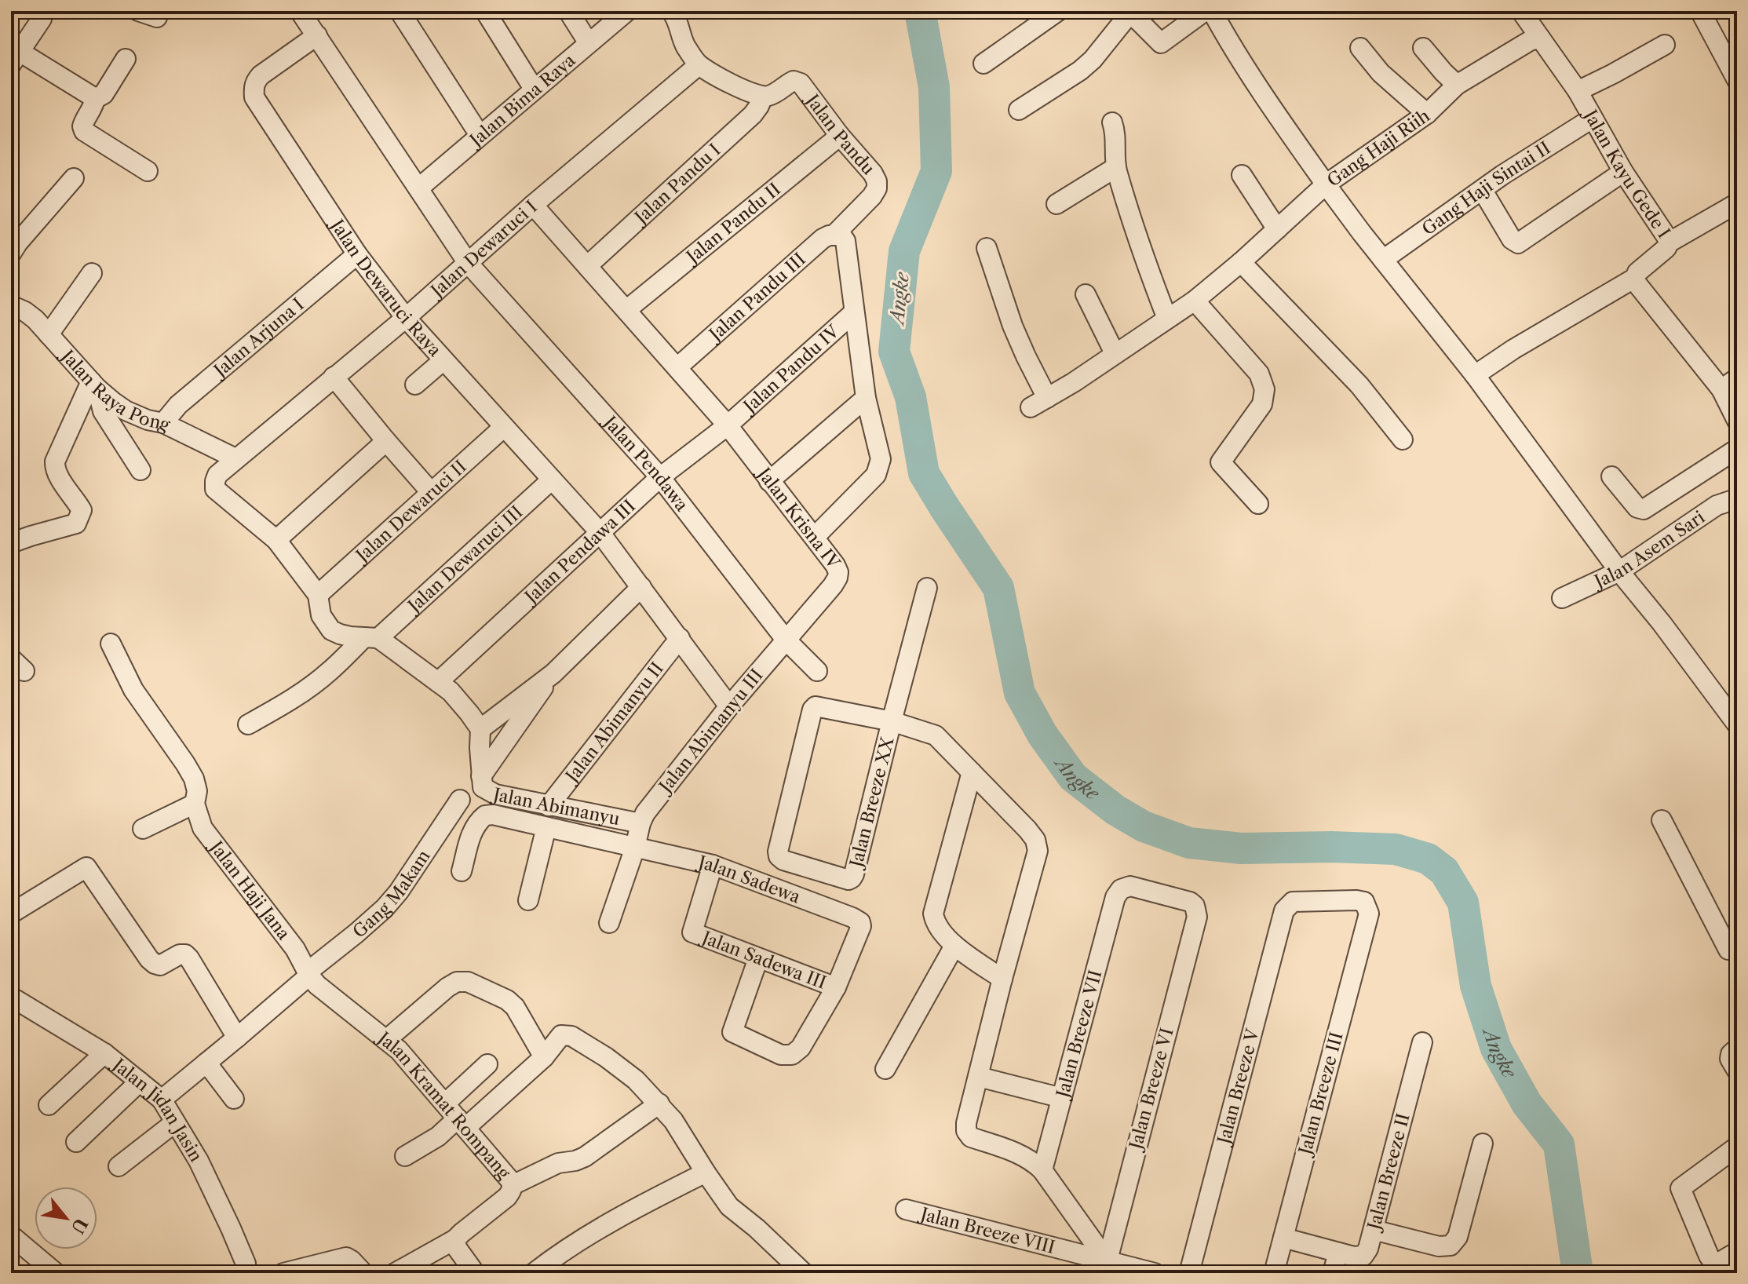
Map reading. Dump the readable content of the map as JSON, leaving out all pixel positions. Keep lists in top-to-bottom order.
{
  "streets": {
    "street": [
      "Jalan Bima Raya",
      "Jalan Pandu",
      "Gang Haji Riih",
      "Jalan Kayu Gede I",
      "Jalan Pandu I",
      "Gang Haji Sintai II",
      "Jalan Pandu II",
      "Jalan Dewaruci I",
      "Jalan Dewaruci Raya",
      "Jalan Pandu III",
      "Jalan Arjuna I",
      "Jalan Pandu IV",
      "Jalan Raya Pong",
      "Jalan Pendawa",
      "Jalan Dewaruci II",
      "Jalan Krisna IV",
      "Jalan Asem Sari",
      "Jalan Pendawa III",
      "Jalan Dewaruci III",
      "Jalan Abimanyu II",
      "Jalan Abimanyu III",
      "Jalan Breeze XX",
      "Jalan Abimanyu",
      "Jalan Sadewa",
      "Jalan Haji Jana",
      "Gang Makam",
      "Jalan Sadewa III",
      "Jalan Breeze VII",
      "Jalan Breeze V",
      "Jalan Breeze VI",
      "Jalan Breeze III",
      "Jalan Kramat Rompang",
      "Jalan Jidan Jasin",
      "Jalan Breeze II",
      "Jalan Breeze VIII"
    ]
  },
  "crossings": [
    ["Jalan Pandu", "Jalan Pandu I"],
    ["Jalan Pandu", "Jalan Pandu II"],
    ["Jalan Pandu", "Jalan Pandu III"],
    ["Gang Haji Riih", "Jalan Kayu Gede I"],
    ["Jalan Kayu Gede I", "Gang Haji Sintai II"],
    ["Jalan Dewaruci I", "Jalan Dewaruci Raya"],
    ["Jalan Dewaruci I", "Jalan Raya Pong"],
    ["Jalan Dewaruci I", "Jalan Pendawa"],
    ["Jalan Dewaruci Raya", "Jalan Arjuna I"],
    ["Jalan Dewaruci Raya", "Jalan Dewaruci II"],
    ["Jalan Dewaruci Raya", "Jalan Pendawa III"],
    ["Jalan Dewaruci Raya", "Jalan Dewaruci III"],
    ["Jalan Arjuna I", "Jalan Raya Pong"],
    ["Jalan Pandu IV", "Jalan Krisna IV"],
    ["Jalan Pandu IV", "Jalan Pendawa III"],
    ["Jalan Pendawa", "Jalan Krisna IV"],
    ["Jalan Pendawa", "Jalan Pendawa III"],
    ["Jalan Pendawa", "Jalan Abimanyu III"],
    ["Jalan Krisna IV", "Jalan Pendawa III"],
    ["Jalan Krisna IV", "Jalan Abimanyu III"],
    ["Jalan Abimanyu II", "Jalan Abimanyu"],
    ["Jalan Abimanyu III", "Jalan Abimanyu"],
    ["Jalan Abimanyu III", "Jalan Sadewa"],
    ["Jalan Abimanyu", "Jalan Sadewa"],
    ["Jalan Sadewa", "Jalan Sadewa III"],
    ["Jalan Haji Jana", "Gang Makam"],
    ["Jalan Haji Jana", "Jalan Kramat Rompang"],
    ["Gang Makam", "Jalan Kramat Rompang"],
    ["Gang Makam", "Jalan Jidan Jasin"],
    ["Jalan Breeze VII", "Jalan Breeze VI"],
    ["Jalan Breeze V", "Jalan Breeze III"],
    ["Jalan Breeze VI", "Jalan Breeze VIII"],
    ["Jalan Breeze III", "Jalan Breeze II"]
  ],
  "water": ["Angke"],
  "north": "bottom right"
}
